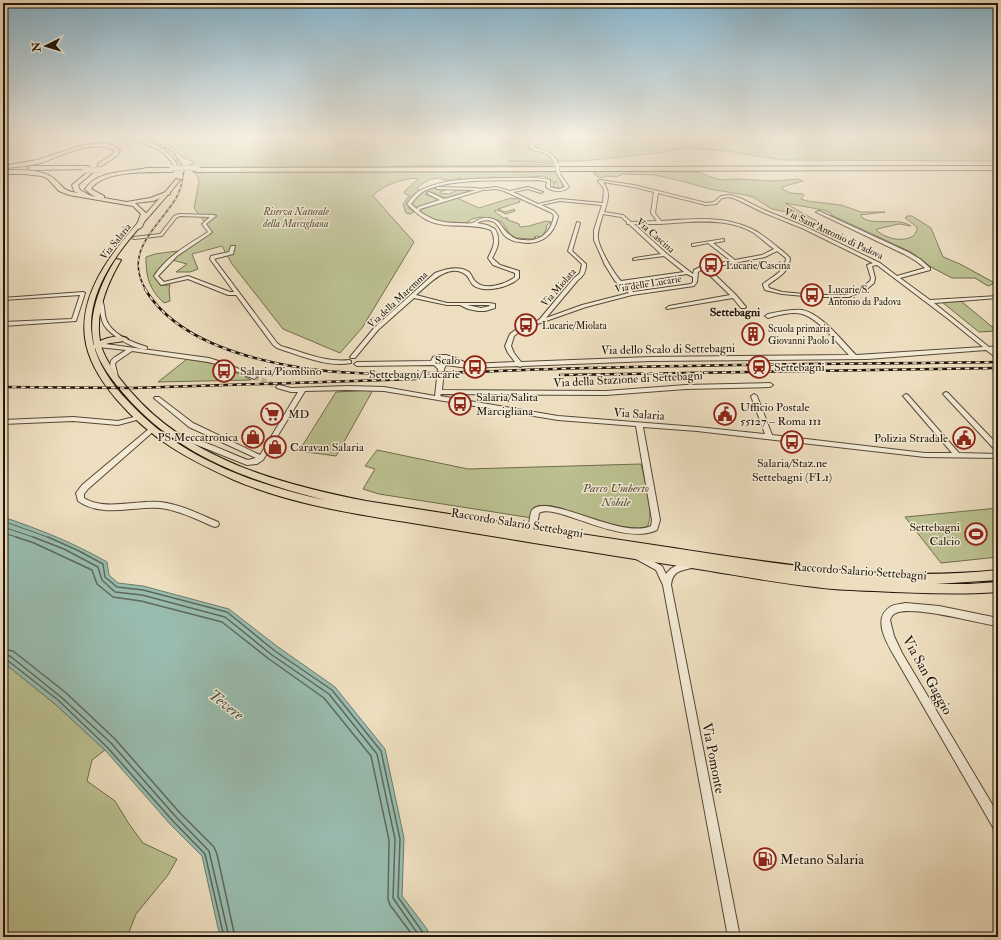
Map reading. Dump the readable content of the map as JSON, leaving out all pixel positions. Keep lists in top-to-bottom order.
{
  "streets": {
    "main road": ["Via Salaria", "Raccordo Salario Settebagni"],
    "street": [
      "Via Sant'Antonio di Padova",
      "Via Cascina",
      "Via delle Lucarie",
      "Via Miolata",
      "Via della Maremma",
      "Via dello Scalo di Settebagni",
      "Via della Stazione di Settebagni",
      "Via San Gaggio",
      "Via Pomonte"
    ]
  },
  "crossings": [
    ["Via Sant'Antonio di Padova", "Via dello Scalo di Settebagni"],
    ["Via Cascina", "Via delle Lucarie"],
    ["Via Salaria", "Via della Stazione di Settebagni"],
    ["Via Salaria", "Raccordo Salario Settebagni"],
    ["Via delle Lucarie", "Via Miolata"],
    ["Via delle Lucarie", "Via dello Scalo di Settebagni"],
    ["Via della Maremma", "Via dello Scalo di Settebagni"],
    ["Raccordo Salario Settebagni", "Via Pomonte"]
  ],
  "districts": ["Settebagni"],
  "water": ["Tevere"],
  "parks": ["Riserva Naturale della Marcigliana", "Parco Umberto Nobile"],
  "places": {
    "bus stop": [
      "Lucarie/Cascina",
      "Lucarie/S. Antonio da Padova",
      "Lucarie/Miolata",
      "Scalo Settebagni/Lucarie",
      "Salaria/Piombino",
      "Salaria/Salita Marcigliana",
      "Salaria/Staz.ne Settebagni (FL1)"
    ],
    "building": ["Scuola primaria Giovanni Paolo I"],
    "station": ["Settebagni"],
    "supermarket": ["MD"],
    "public building": ["Ufficio Postale 55127 – Roma 111", "Polizia Stradale"],
    "shop": ["PS Meccatronica", "Caravan Salaria"],
    "sports": ["Settebagni Calcio"],
    "fuel station": ["Metano Salaria"]
  },
  "north": "left"
}
